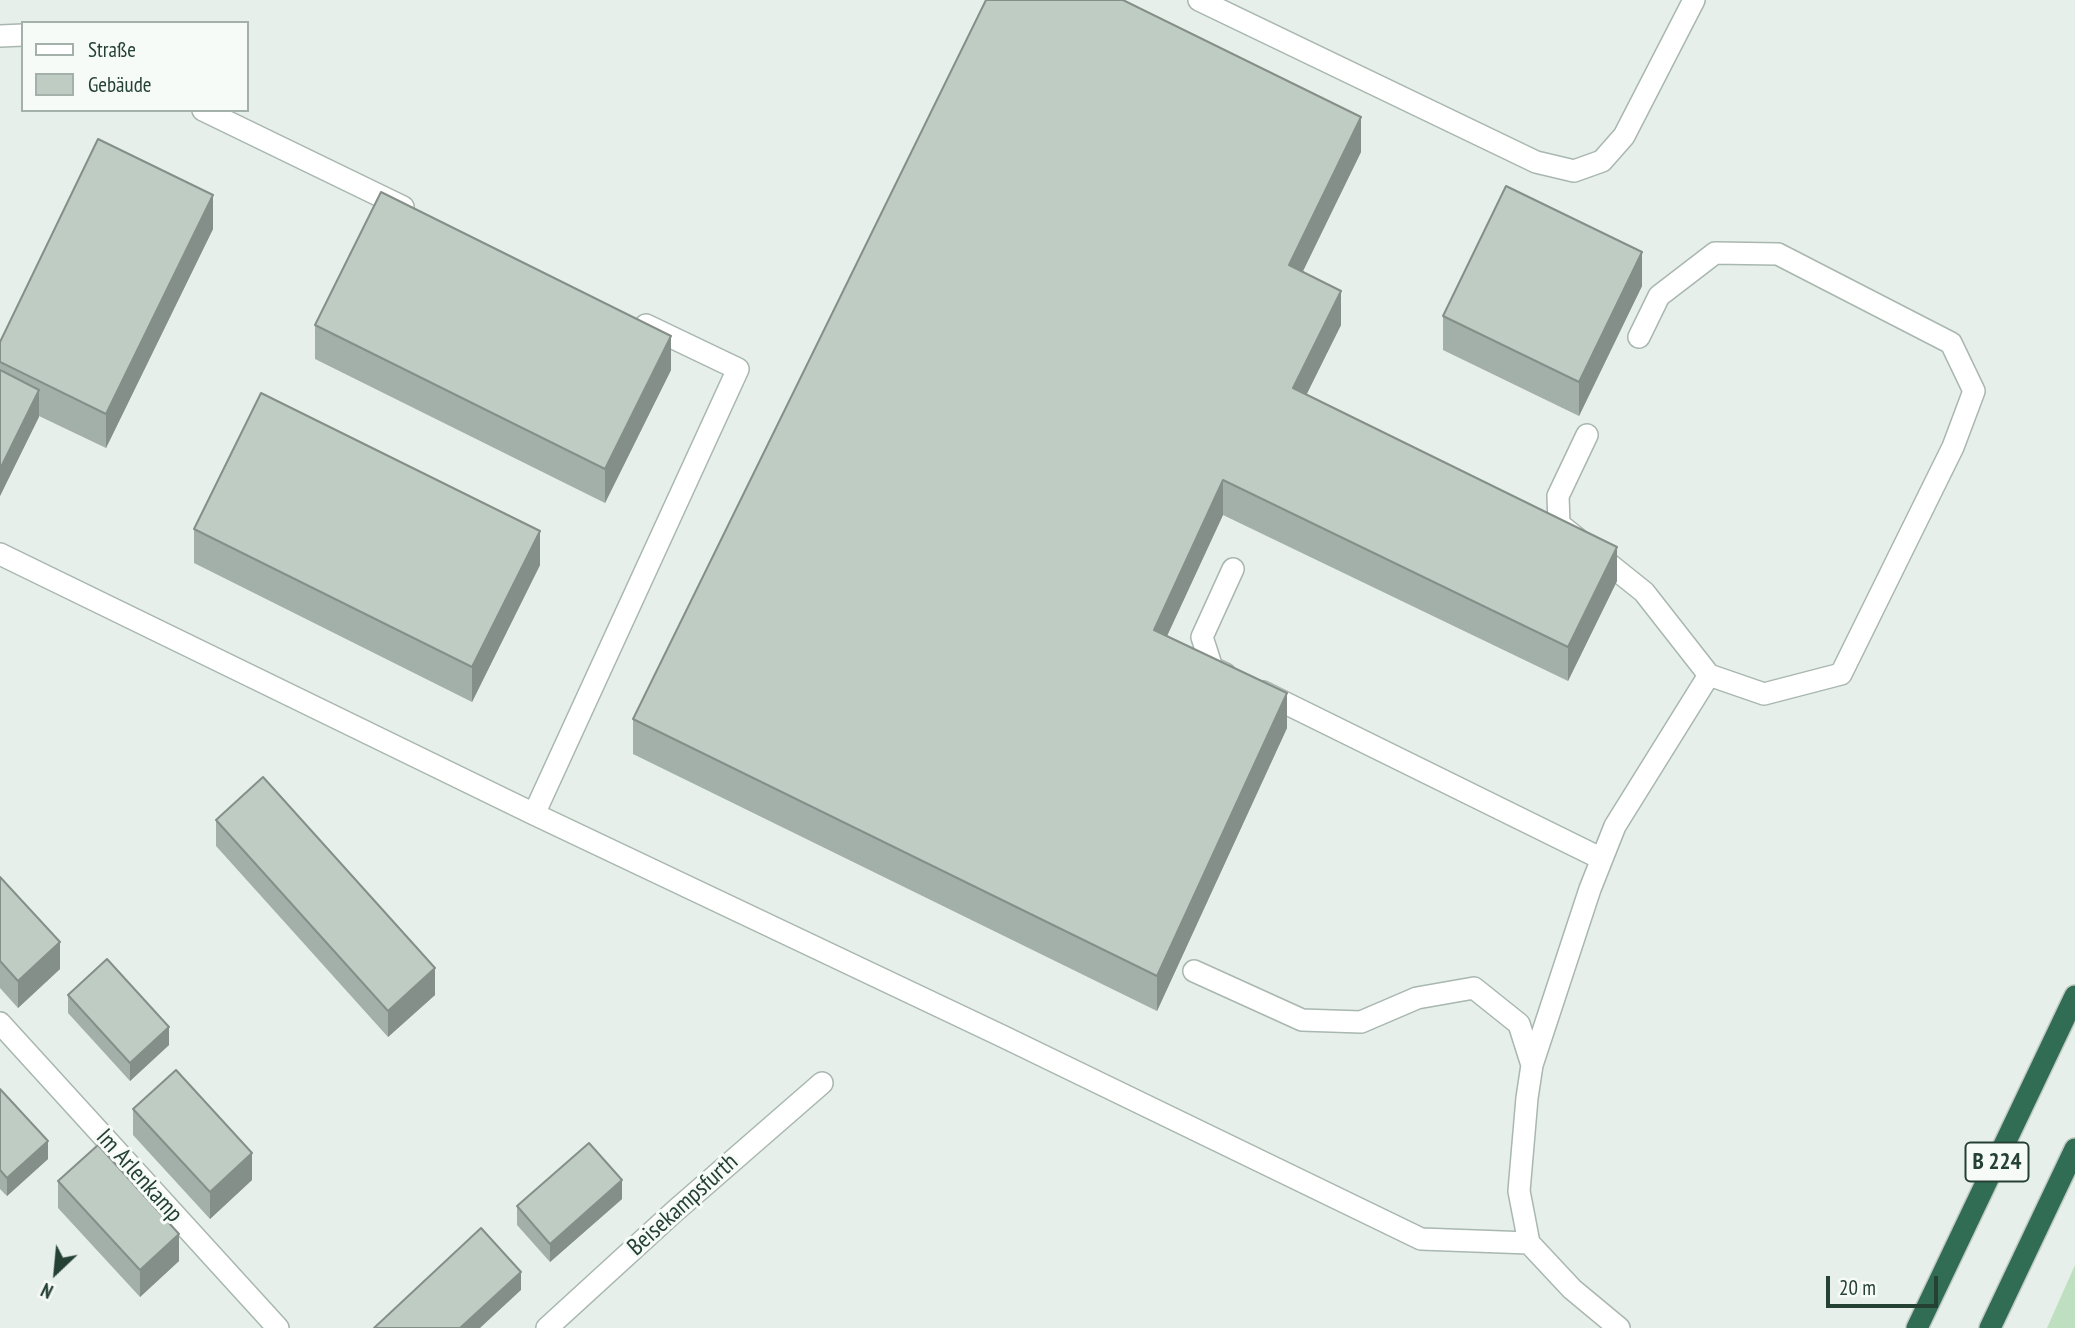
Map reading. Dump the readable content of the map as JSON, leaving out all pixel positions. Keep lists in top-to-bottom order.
{
  "streets": {
    "highway": ["B 224"],
    "street": ["Im Arlenkamp", "Beisekampsfurth"]
  },
  "legend": ["Straße", "Gebäude"],
  "scale_bar": "20 m",
  "north": "bottom left"
}
